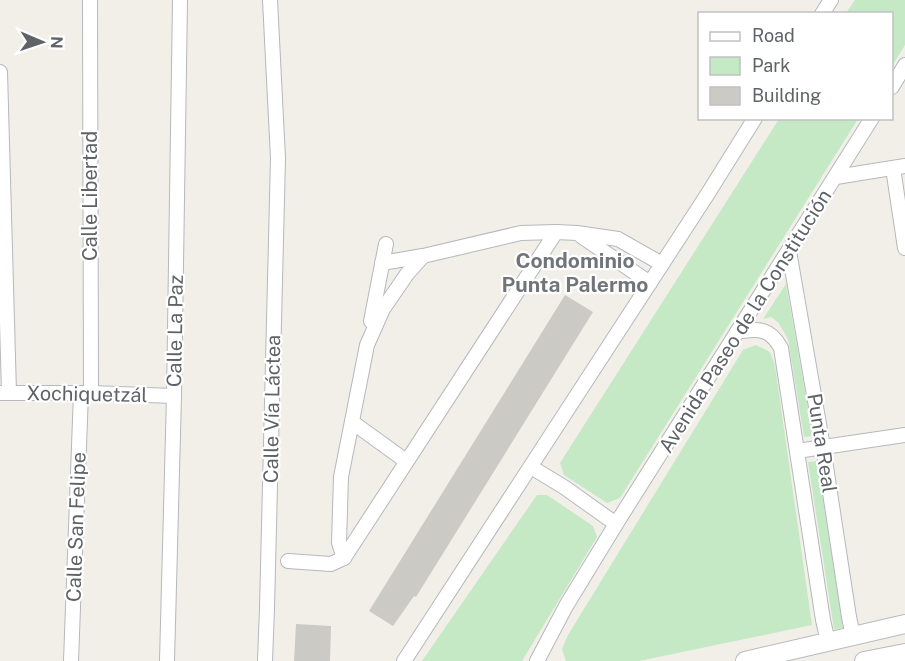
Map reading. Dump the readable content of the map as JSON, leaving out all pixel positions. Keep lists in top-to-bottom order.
{
  "streets": {
    "street": [
      "Calle Libertad",
      "Avenida Paseo de la Constitución",
      "Calle La Paz",
      "Xochiquetzál",
      "Calle Vía Láctea",
      "Punta Real",
      "Calle San Felipe"
    ]
  },
  "crossings": [
    ["Calle Libertad", "Xochiquetzál"],
    ["Calle Libertad", "Calle San Felipe"],
    ["Avenida Paseo de la Constitución", "Punta Real"],
    ["Calle La Paz", "Xochiquetzál"],
    ["Xochiquetzál", "Calle San Felipe"]
  ],
  "districts": ["Condominio Punta Palermo"],
  "legend": ["Road", "Park", "Building"],
  "north": "right"
}
